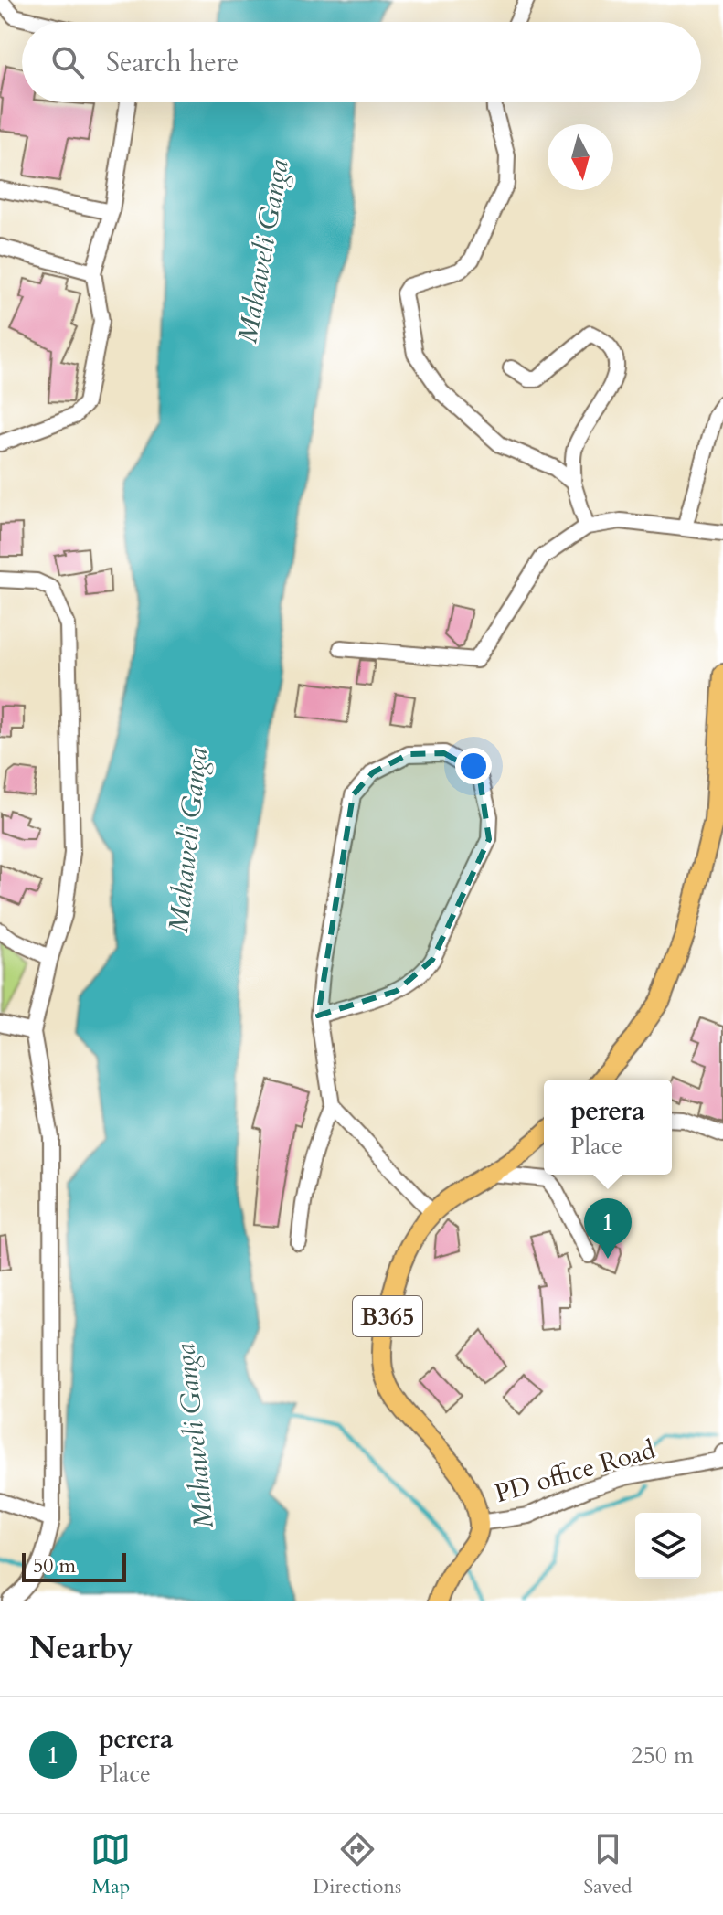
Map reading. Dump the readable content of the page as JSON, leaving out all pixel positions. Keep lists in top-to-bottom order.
{
  "streets": {
    "main road": ["B365"],
    "street": ["PD office Road"]
  },
  "crossings": [
    ["B365", "PD office Road"]
  ],
  "water": ["Mahaweli Ganga"],
  "scale_bar": "50 m",
  "north": "bottom",
  "page": {
    "search": "Search here",
    "popup": ["perera", "Place"],
    "pins": "1",
    "scale": "50 m",
    "heading": "Nearby",
    "list": [
      {
        "mark": "1",
        "name": "perera",
        "note": "Place",
        "value": "250 m"
      }
    ],
    "nav": ["Map", "Directions", "Saved"]
  }
}
